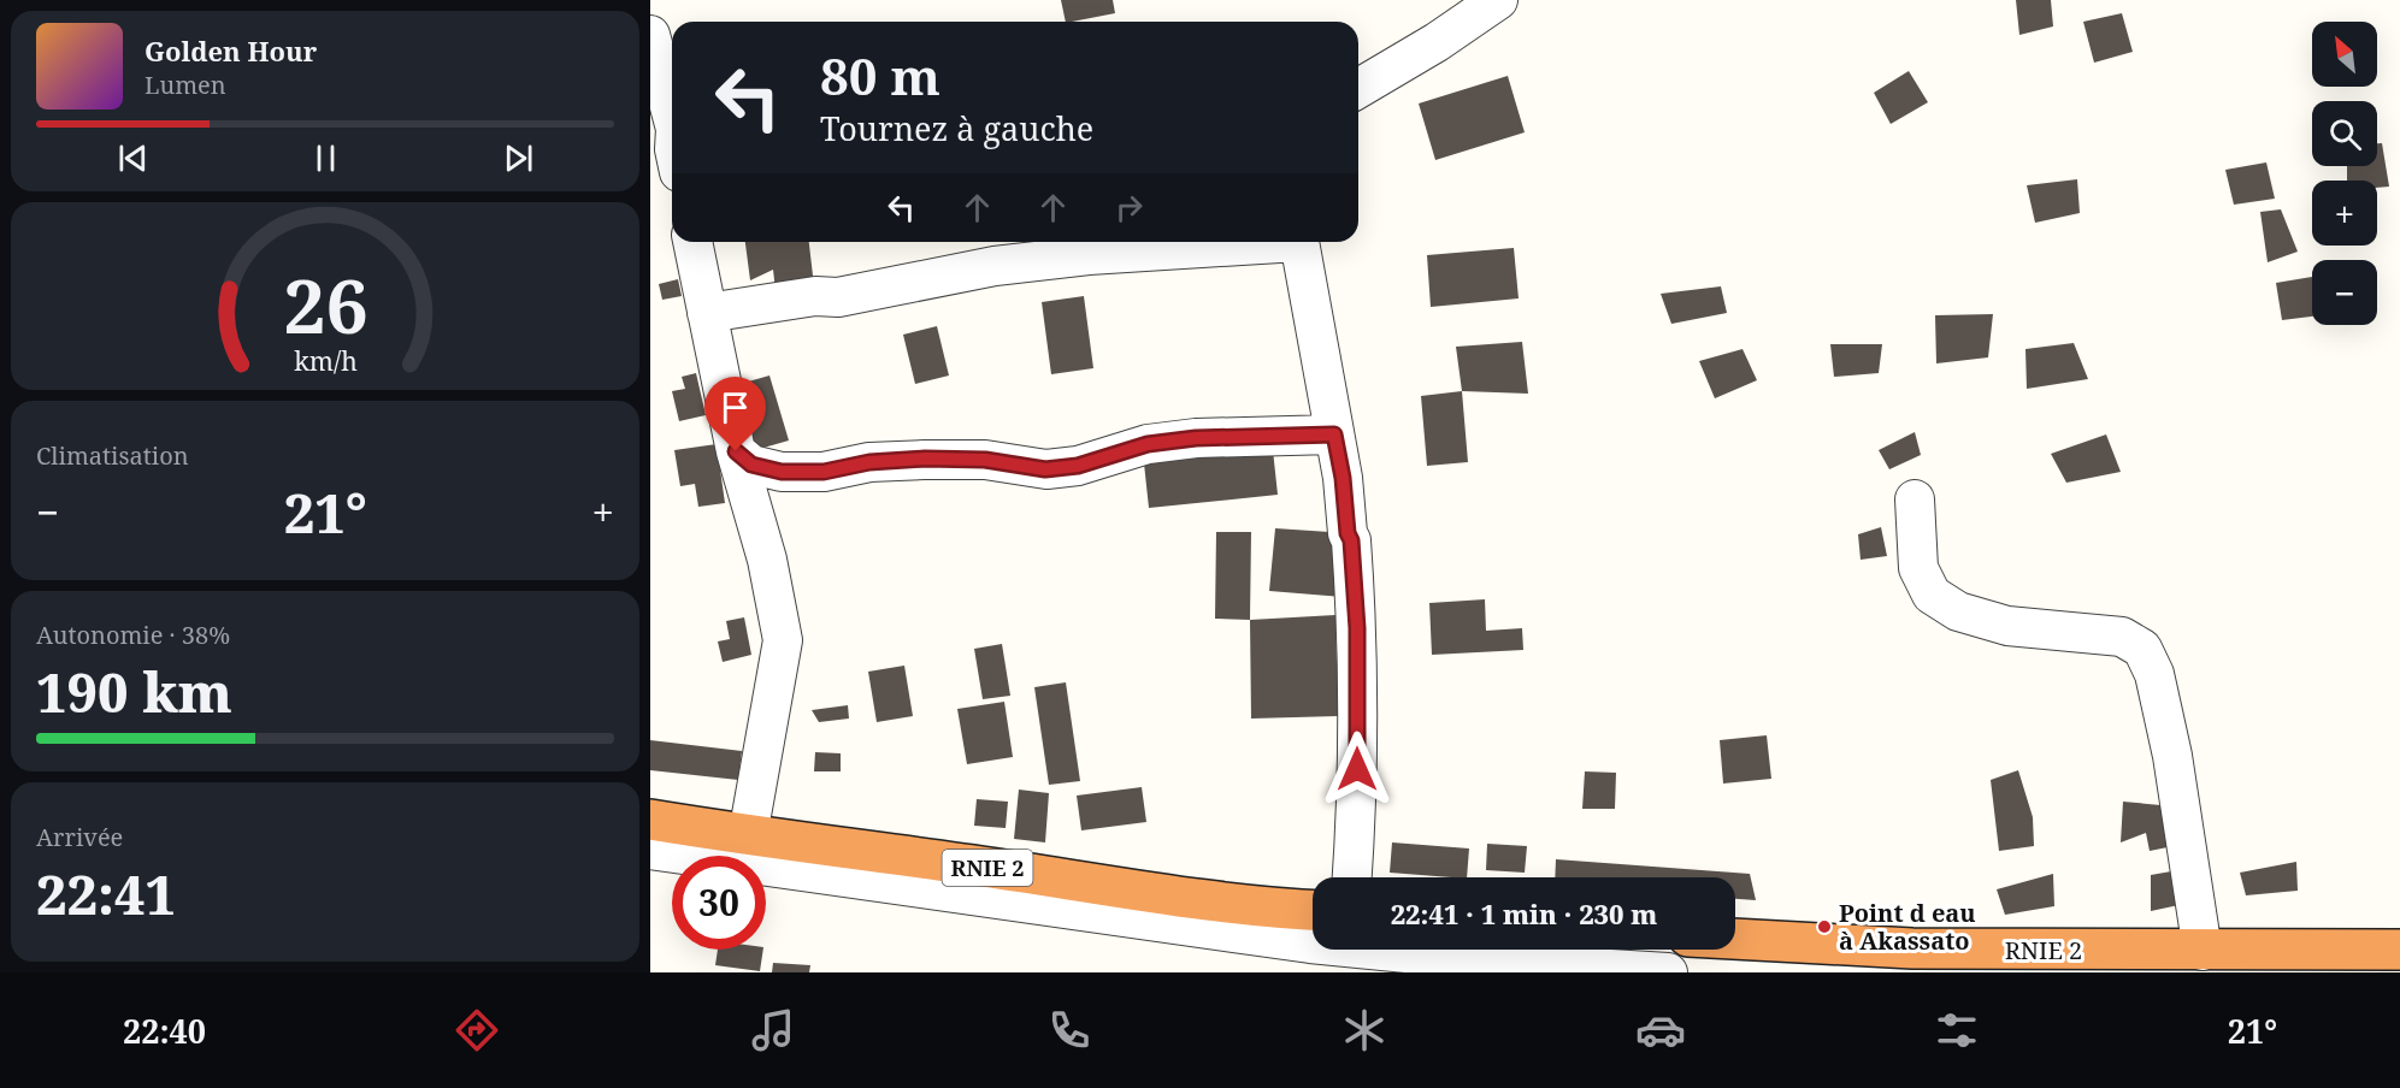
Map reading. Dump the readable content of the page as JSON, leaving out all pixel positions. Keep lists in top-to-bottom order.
{
  "streets": {
    "highway": ["RNIE 2"]
  },
  "places": ["Point d eau à Akassato"],
  "north": "top left",
  "page": {
    "map_buttons": ["+", "−"],
    "turn": ["80 m", "Tournez à gauche"],
    "song": ["Golden Hour", "Lumen"],
    "tile": [
      "Climatisation",
      ["Autonomie · 38%", "190 km"],
      ["Arrivée", "22:41"]
    ],
    "heat": ["−", "21°", "+"],
    "limit": "30",
    "trip": "22:41 · 1 min · 230 m",
    "tabs": ["22:40", "21°"],
    "gauge": ["26", "km/h"]
  }
}
